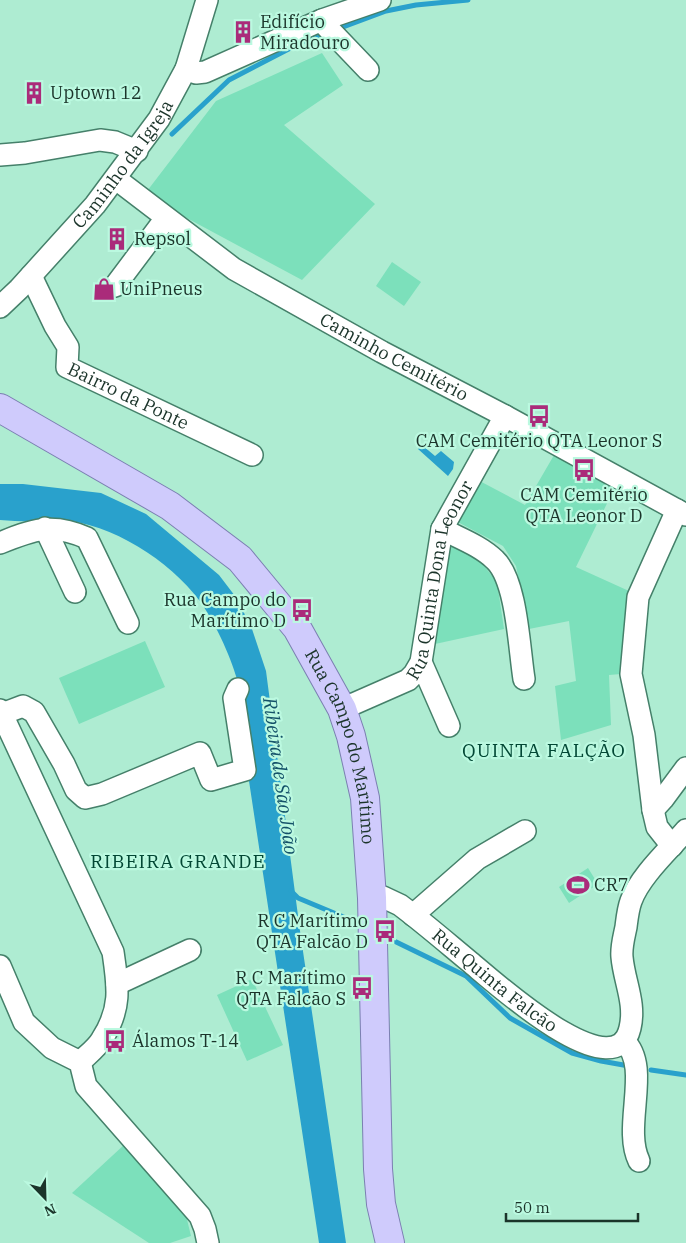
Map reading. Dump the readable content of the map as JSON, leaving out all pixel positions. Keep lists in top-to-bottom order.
{
  "streets": {
    "main road": ["Rua Campo do Marítimo"],
    "street": [
      "Caminho da Igreja",
      "Caminho Cemitério",
      "Bairro da Ponte",
      "Rua Quinta Dona Leonor",
      "Rua Quinta Falcão"
    ]
  },
  "crossings": [
    ["Caminho da Igreja", "Caminho Cemitério"],
    ["Caminho da Igreja", "Bairro da Ponte"],
    ["Caminho Cemitério", "Rua Quinta Dona Leonor"],
    ["Rua Quinta Dona Leonor", "Rua Campo do Marítimo"],
    ["Rua Campo do Marítimo", "Rua Quinta Falcão"]
  ],
  "districts": ["QUINTA FALÇÃO", "RIBEIRA GRANDE"],
  "water": ["Ribeira de São João"],
  "places": {
    "building": ["Edifício Miradouro", "Uptown 12", "Repsol"],
    "shop": ["UniPneus"],
    "bus stop": [
      "CAM Cemitério QTA Leonor S",
      "CAM Cemitério QTA Leonor D",
      "Rua Campo do Marítimo D",
      "R C Marítimo QTA Falcão D",
      "R C Marítimo QTA Falcão S",
      "Álamos T-14"
    ],
    "sports": ["CR7"]
  },
  "scale_bar": "50 m",
  "north": "bottom right"
}
